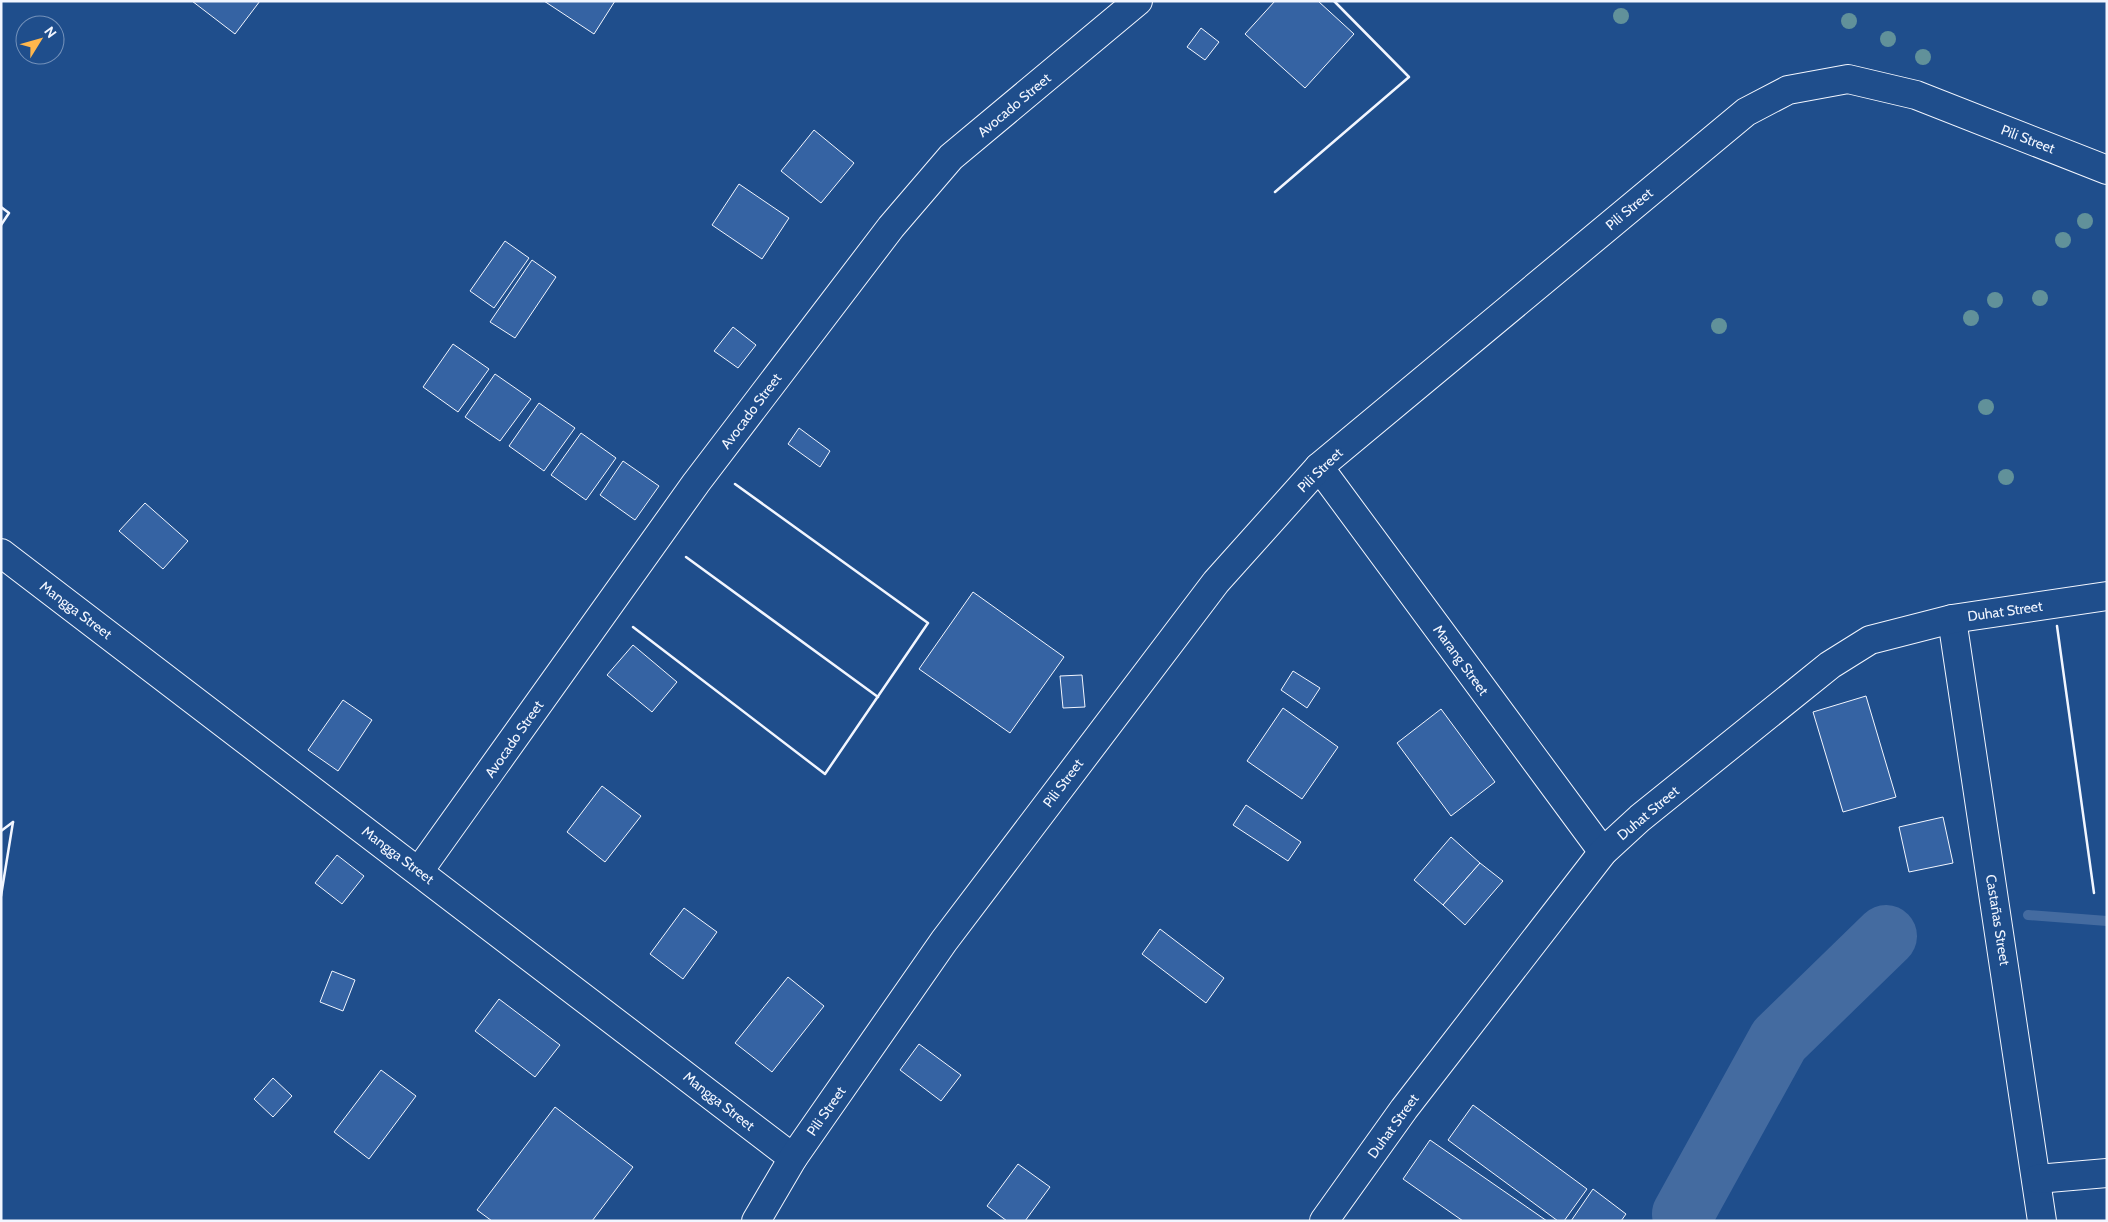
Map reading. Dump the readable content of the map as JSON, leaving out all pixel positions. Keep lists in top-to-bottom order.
{
  "streets": {
    "street": [
      "Avocado Street",
      "Pili Street",
      "Mangga Street",
      "Duhat Street",
      "Marang Street",
      "Castañas Street"
    ]
  },
  "crossings": [
    ["Avocado Street", "Mangga Street"],
    ["Pili Street", "Mangga Street"],
    ["Pili Street", "Marang Street"],
    ["Duhat Street", "Marang Street"],
    ["Duhat Street", "Castañas Street"]
  ],
  "north": "top right"
}
